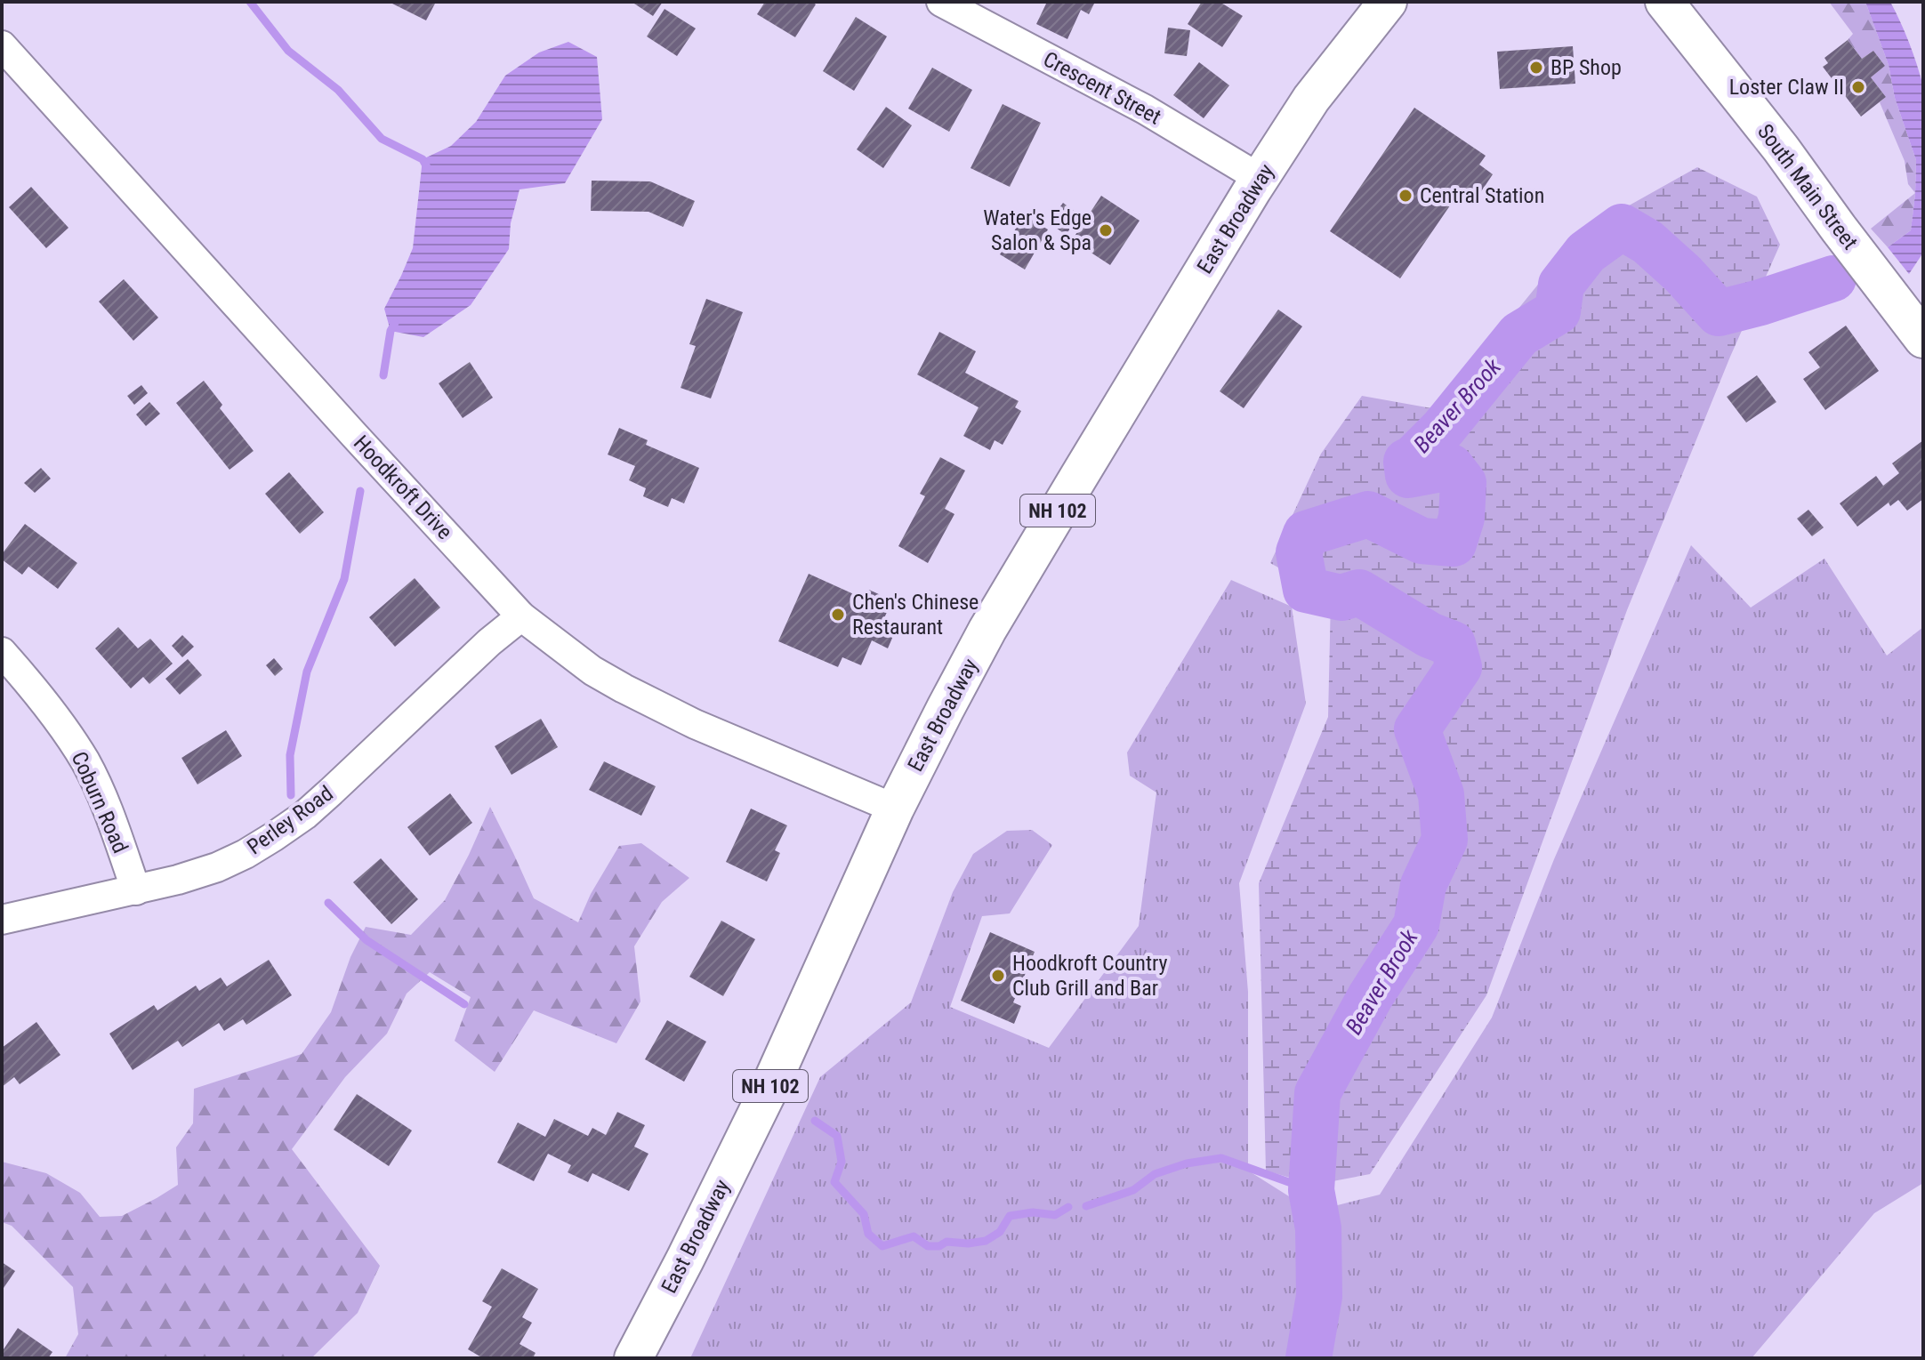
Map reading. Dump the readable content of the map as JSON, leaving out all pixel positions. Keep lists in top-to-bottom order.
{
  "streets": {
    "main road": ["South Main Street", "East Broadway", "NH 102"],
    "street": [
      "Crescent Street",
      "Hoodkroft Drive",
      "Coburn Road",
      "Perley Road"
    ]
  },
  "crossings": [
    ["Crescent Street", "East Broadway"],
    ["East Broadway", "Hoodkroft Drive"],
    ["Hoodkroft Drive", "Perley Road"],
    ["Coburn Road", "Perley Road"]
  ],
  "water": ["Beaver Brook"],
  "places": [
    "BP Shop",
    "Loster Claw II",
    "Central Station",
    "Water's Edge Salon & Spa",
    "Chen's Chinese Restaurant",
    "Hoodkroft Country Club Grill and Bar"
  ]
}
